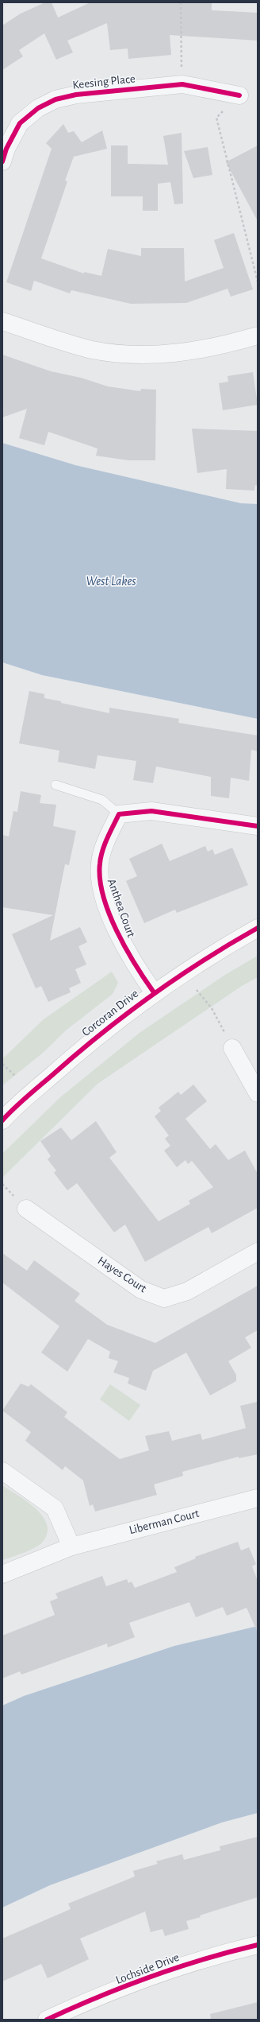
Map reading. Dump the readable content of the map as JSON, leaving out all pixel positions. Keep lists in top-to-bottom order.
{
  "streets": {
    "street": [
      "Keesing Place",
      "Anthea Court",
      "Corcoran Drive",
      "Hayes Court",
      "Liberman Court",
      "Lochside Drive"
    ]
  },
  "crossings": [
    ["Anthea Court", "Corcoran Drive"]
  ],
  "water": ["West Lakes"]
}
